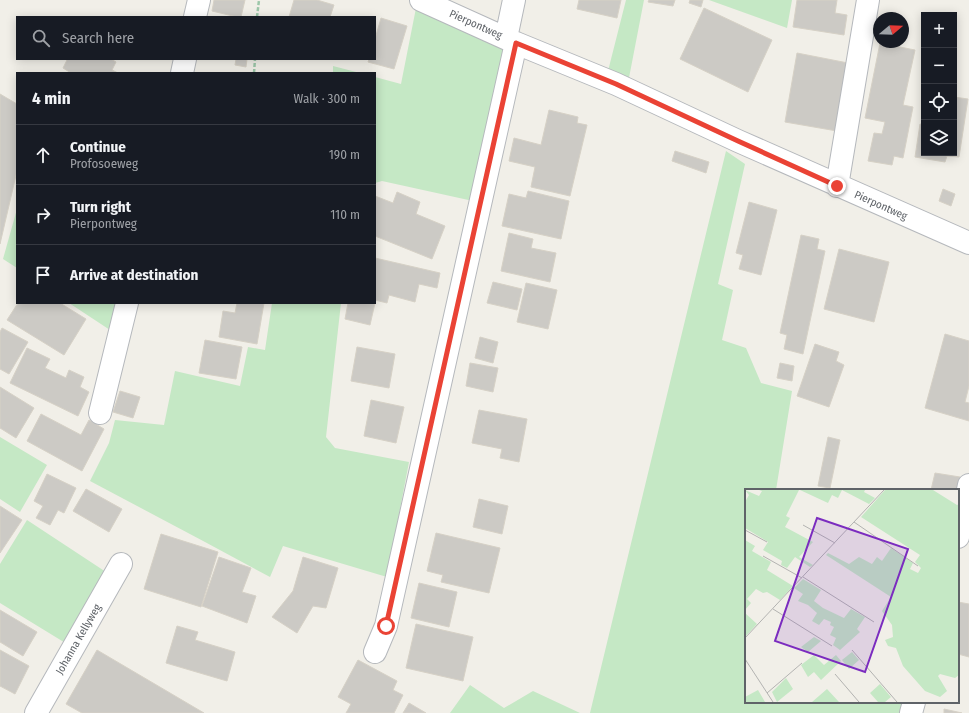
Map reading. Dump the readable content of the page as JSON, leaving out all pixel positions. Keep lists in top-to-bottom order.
{
  "streets": {
    "street": ["Pierpontweg", "Johanna Kellyweg"]
  },
  "north": "right",
  "page": {
    "map_buttons": ["+", "−"],
    "search": "Search here",
    "heading": ["4 min", "Walk · 300 m"],
    "list": [
      ["Continue", "Profosoeweg", "190 m"],
      ["Turn right", "Pierpontweg", "110 m"],
      "Arrive at destination"
    ]
  }
}
